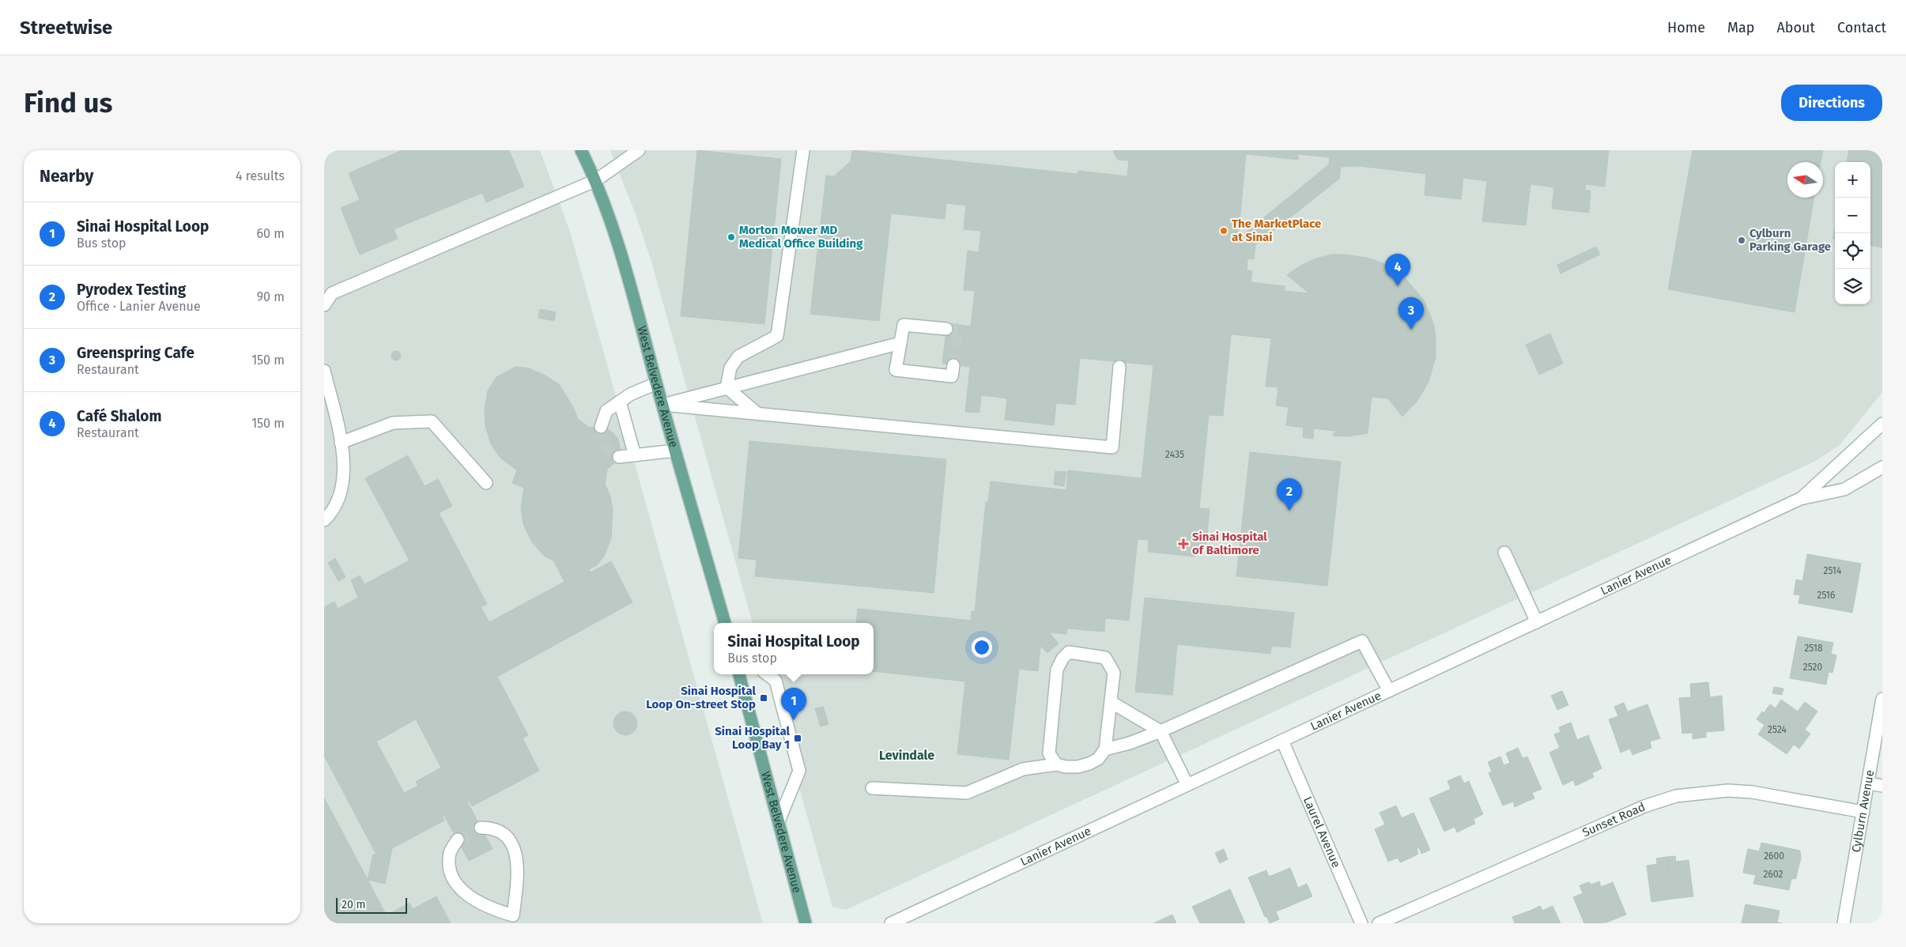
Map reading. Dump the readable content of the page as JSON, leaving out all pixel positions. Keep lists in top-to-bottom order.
{
  "streets": {
    "main road": ["West Belvedere Avenue"],
    "street": [
      "Lanier Avenue",
      "Cylburn Avenue",
      "Sunset Road",
      "Laurel Avenue"
    ]
  },
  "crossings": [
    ["Lanier Avenue", "Laurel Avenue"],
    ["Cylburn Avenue", "Sunset Road"]
  ],
  "districts": ["Levindale"],
  "places": {
    "other": ["The MarketPlace at Sinai", "Morton Mower MD Medical Office Building", "Cylburn Parking Garage"],
    "health": ["Sinai Hospital of Baltimore"],
    "transit": ["Sinai Hospital Loop On-street Stop", "Sinai Hospital Loop Bay 1"]
  },
  "house_numbers": [
    "2435",
    "2514",
    "2516",
    "2518",
    "2520",
    "2524",
    "2600",
    "2602"
  ],
  "scale_bar": "20 m",
  "north": "left",
  "page": {
    "header": "Streetwise",
    "nav": [
      "Home",
      "Map",
      "About",
      "Contact"
    ],
    "buttons": "Directions",
    "title": "Find us",
    "heading": ["Nearby", "4 results"],
    "map_buttons": ["+", "−"],
    "list": [
      {
        "mark": "1",
        "name": "Sinai Hospital Loop",
        "note": "Bus stop",
        "value": "60 m"
      },
      {
        "mark": "2",
        "name": "Pyrodex Testing",
        "note": "Office · Lanier Avenue",
        "value": "90 m"
      },
      {
        "mark": "3",
        "name": "Greenspring Cafe",
        "note": "Restaurant",
        "value": "150 m"
      },
      {
        "mark": "4",
        "name": "Café Shalom",
        "note": "Restaurant",
        "value": "150 m"
      }
    ],
    "pins": [
      "4",
      "3",
      "2",
      "1"
    ],
    "popup": ["Sinai Hospital Loop", "Bus stop"],
    "scale": "20 m"
  }
}
